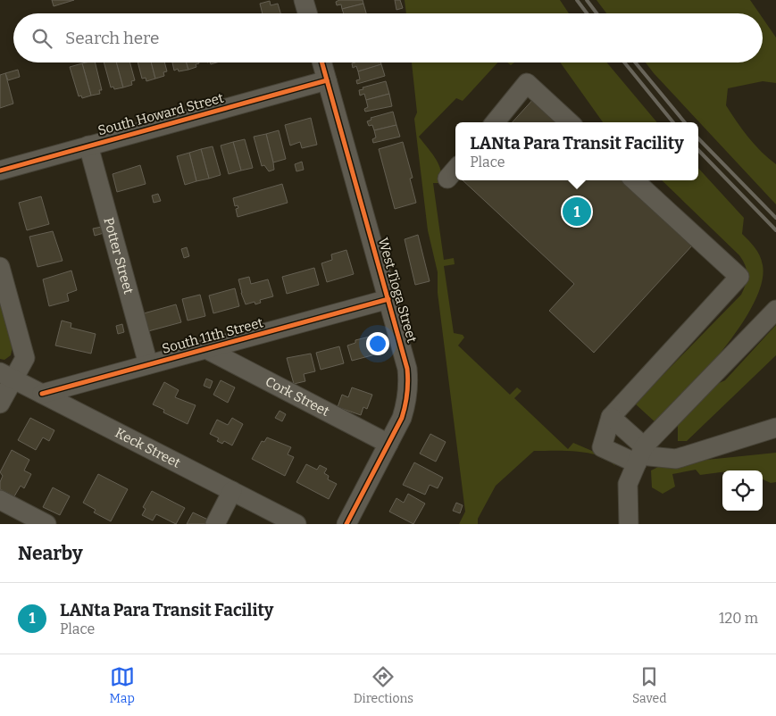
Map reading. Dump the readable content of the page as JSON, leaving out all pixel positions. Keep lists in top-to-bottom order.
{
  "streets": {
    "street": [
      "South Howard Street",
      "Potter Street",
      "West Tioga Street",
      "South 11th Street",
      "Cork Street",
      "Keck Street"
    ]
  },
  "crossings": [
    ["South Howard Street", "Potter Street"],
    ["South Howard Street", "West Tioga Street"],
    ["Potter Street", "South 11th Street"],
    ["West Tioga Street", "South 11th Street"],
    ["West Tioga Street", "Cork Street"],
    ["South 11th Street", "Cork Street"],
    ["South 11th Street", "Keck Street"]
  ],
  "page": {
    "search": "Search here",
    "popup": ["LANta Para Transit Facility", "Place"],
    "pins": "1",
    "heading": "Nearby",
    "list": [
      {
        "mark": "1",
        "name": "LANta Para Transit Facility",
        "note": "Place",
        "value": "120 m"
      }
    ],
    "nav": ["Map", "Directions", "Saved"]
  }
}
